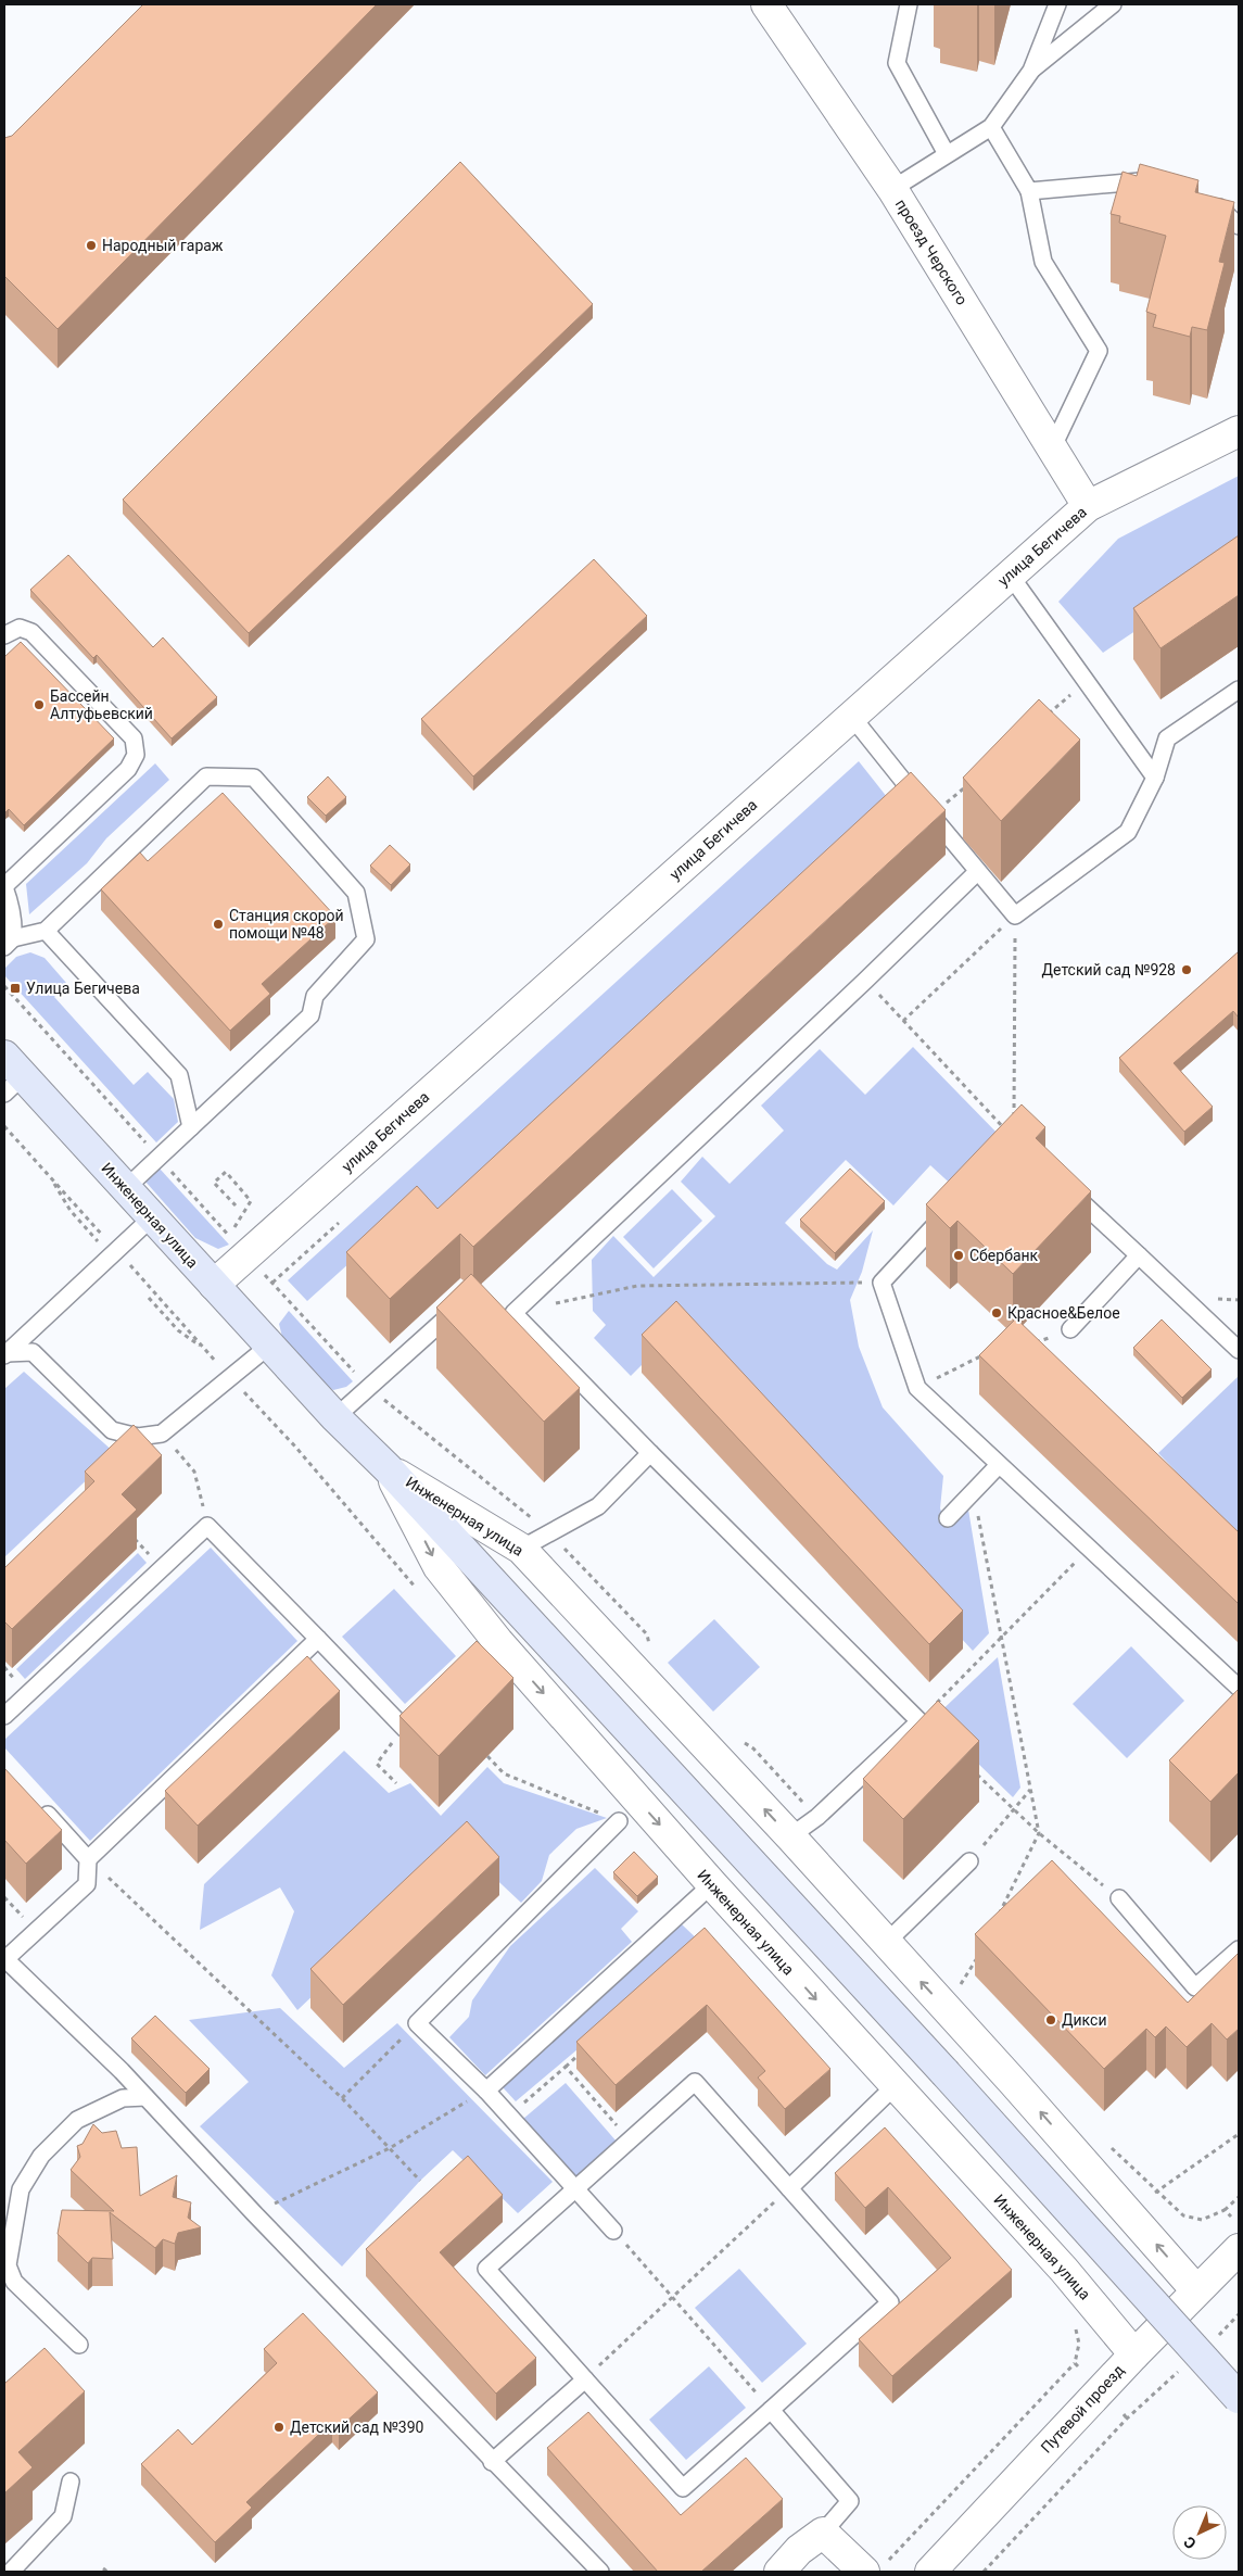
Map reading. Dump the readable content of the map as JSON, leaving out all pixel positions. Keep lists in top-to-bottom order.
{
  "streets": {
    "main road": ["Инженерная улица"],
    "street": ["проезд Черского", "улица Бегичева", "Путевой проезд"]
  },
  "crossings": [
    ["проезд Черского", "улица Бегичева"],
    ["улица Бегичева", "Инженерная улица"],
    ["Инженерная улица", "Путевой проезд"]
  ],
  "places": {
    "other": [
      "Народный гараж",
      "Бассейн Алтуфьевский",
      "Станция скорой помощи №48",
      "Детский сад №928",
      "Сбербанк",
      "Красное&Белое",
      "Дикси",
      "Детский сад №390"
    ],
    "transit": ["Улица Бегичева"]
  },
  "north": "bottom left"
}
